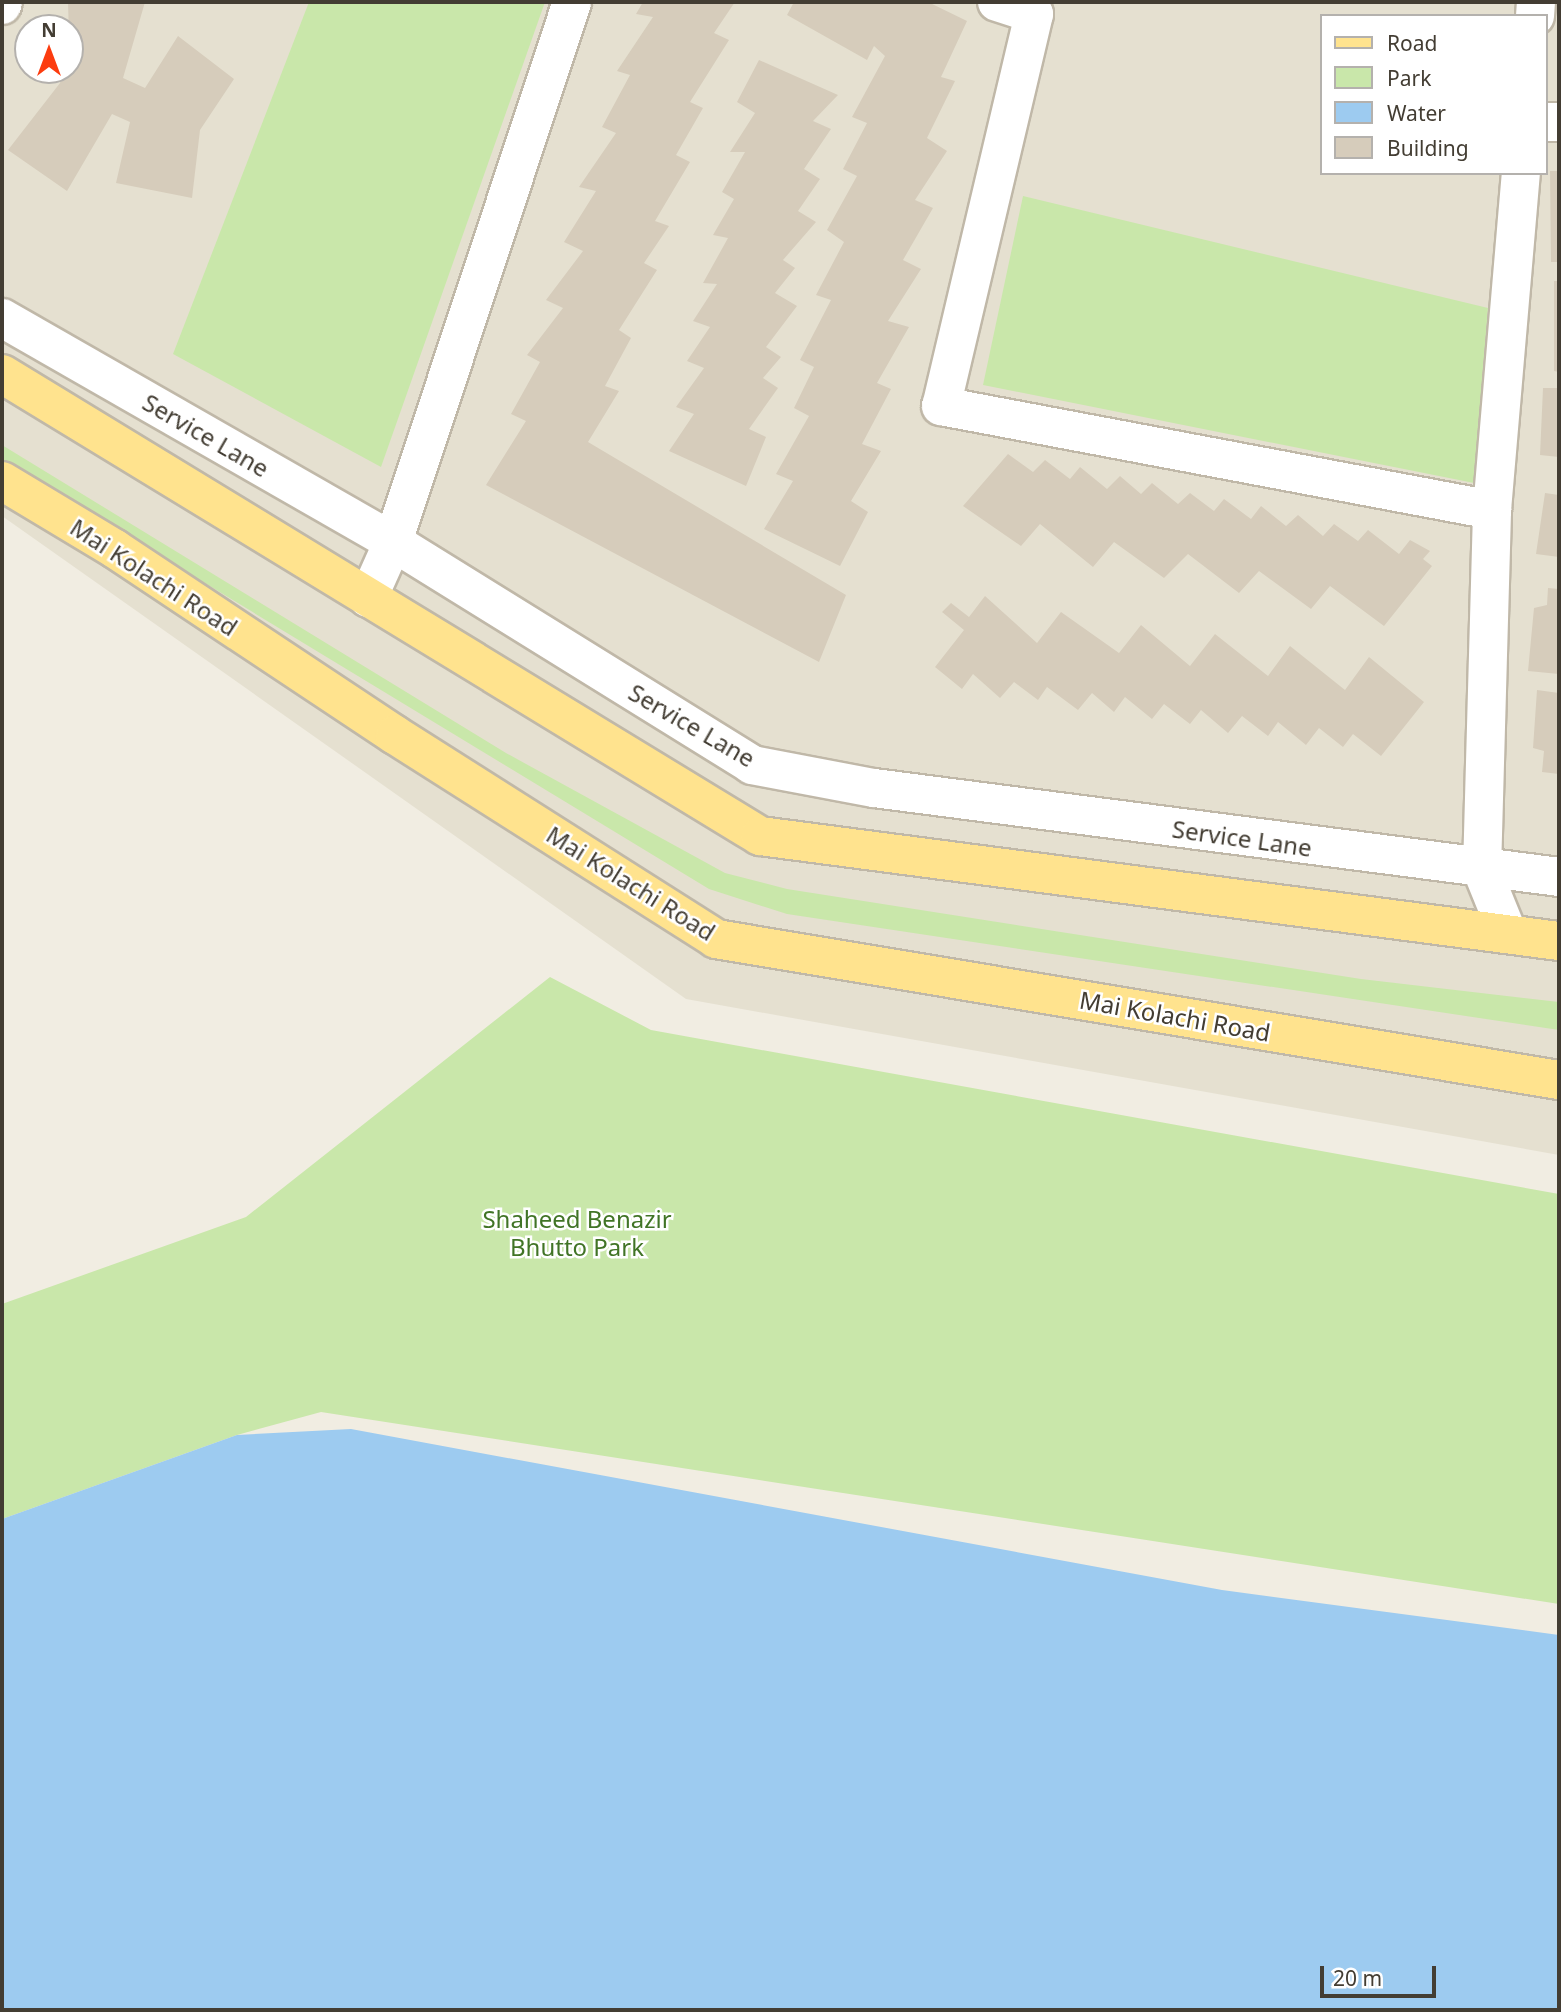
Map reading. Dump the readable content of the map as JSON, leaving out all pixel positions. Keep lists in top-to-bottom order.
{
  "streets": {
    "main road": ["Mai Kolachi Road"],
    "street": ["Service Lane"]
  },
  "parks": ["Shaheed Benazir Bhutto Park"],
  "legend": [
    "Road",
    "Park",
    "Water",
    "Building"
  ],
  "scale_bar": "20 m",
  "north": "top"
}
